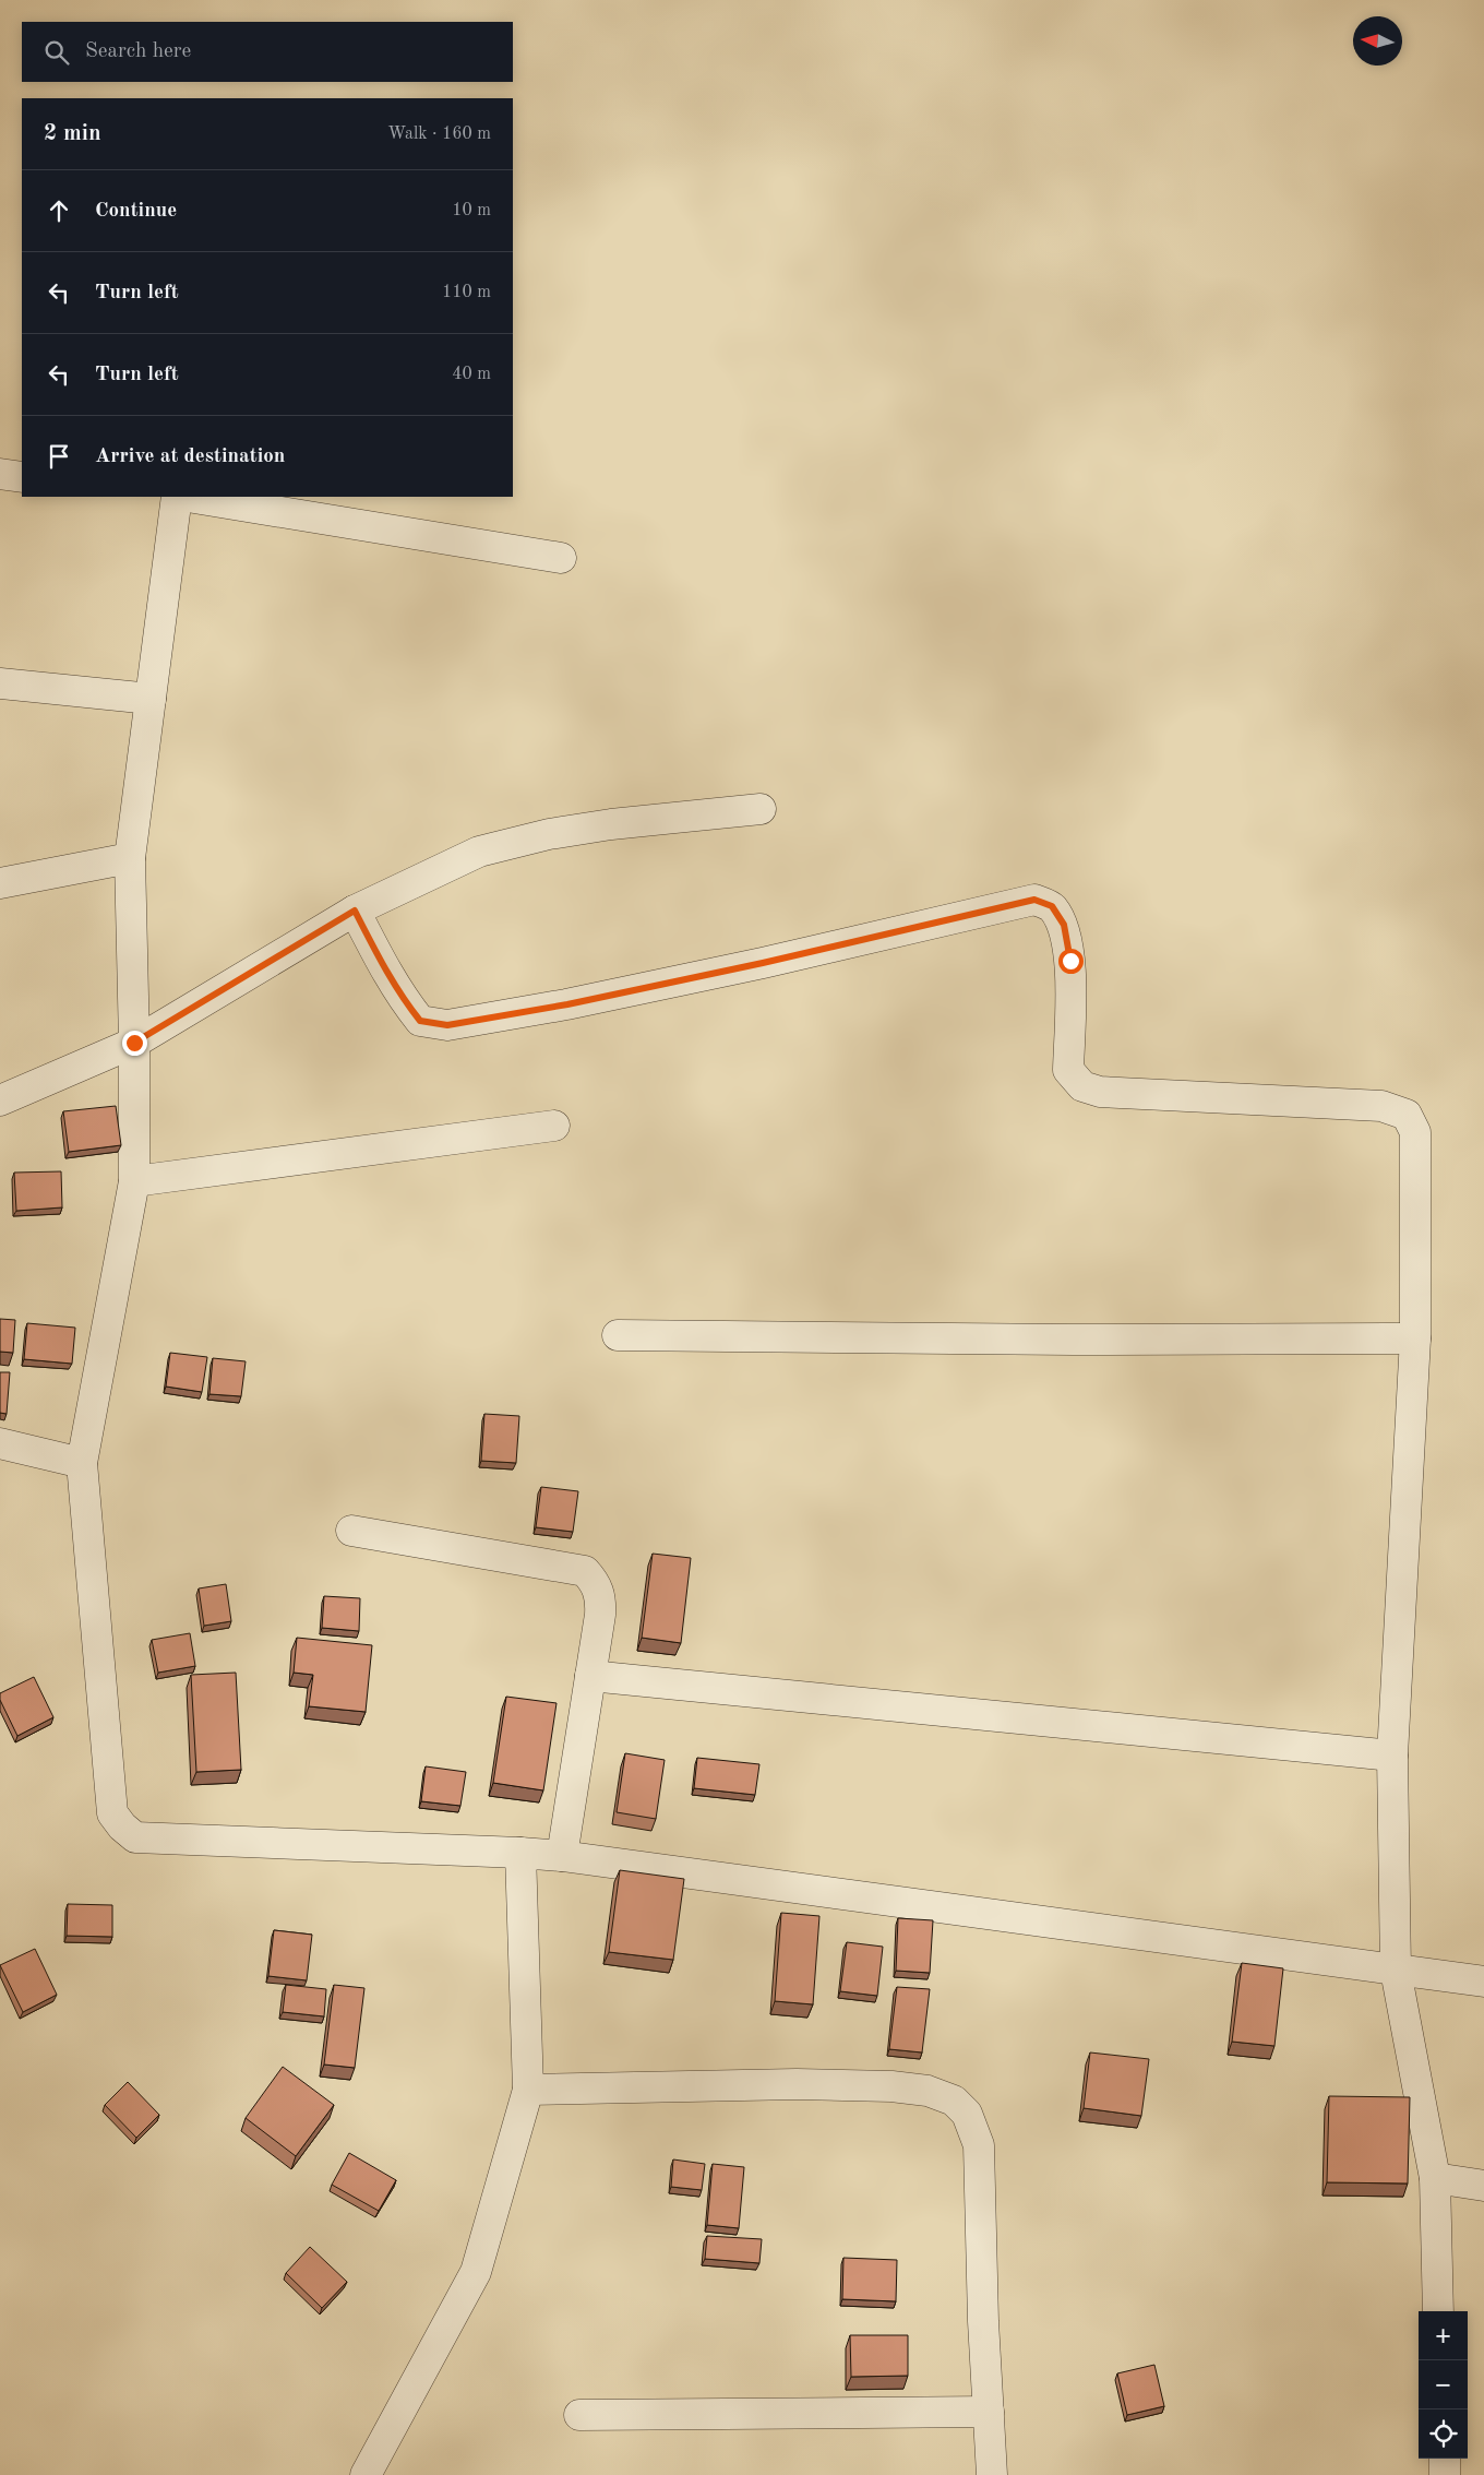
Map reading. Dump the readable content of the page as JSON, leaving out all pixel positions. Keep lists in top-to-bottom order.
{
  "north": "left",
  "page": {
    "search": "Search here",
    "heading": ["2 min", "Walk · 160 m"],
    "list": [
      ["Continue", "10 m"],
      ["Turn left", "110 m"],
      ["Turn left", "40 m"],
      "Arrive at destination"
    ],
    "map_buttons": ["+", "−"]
  }
}
